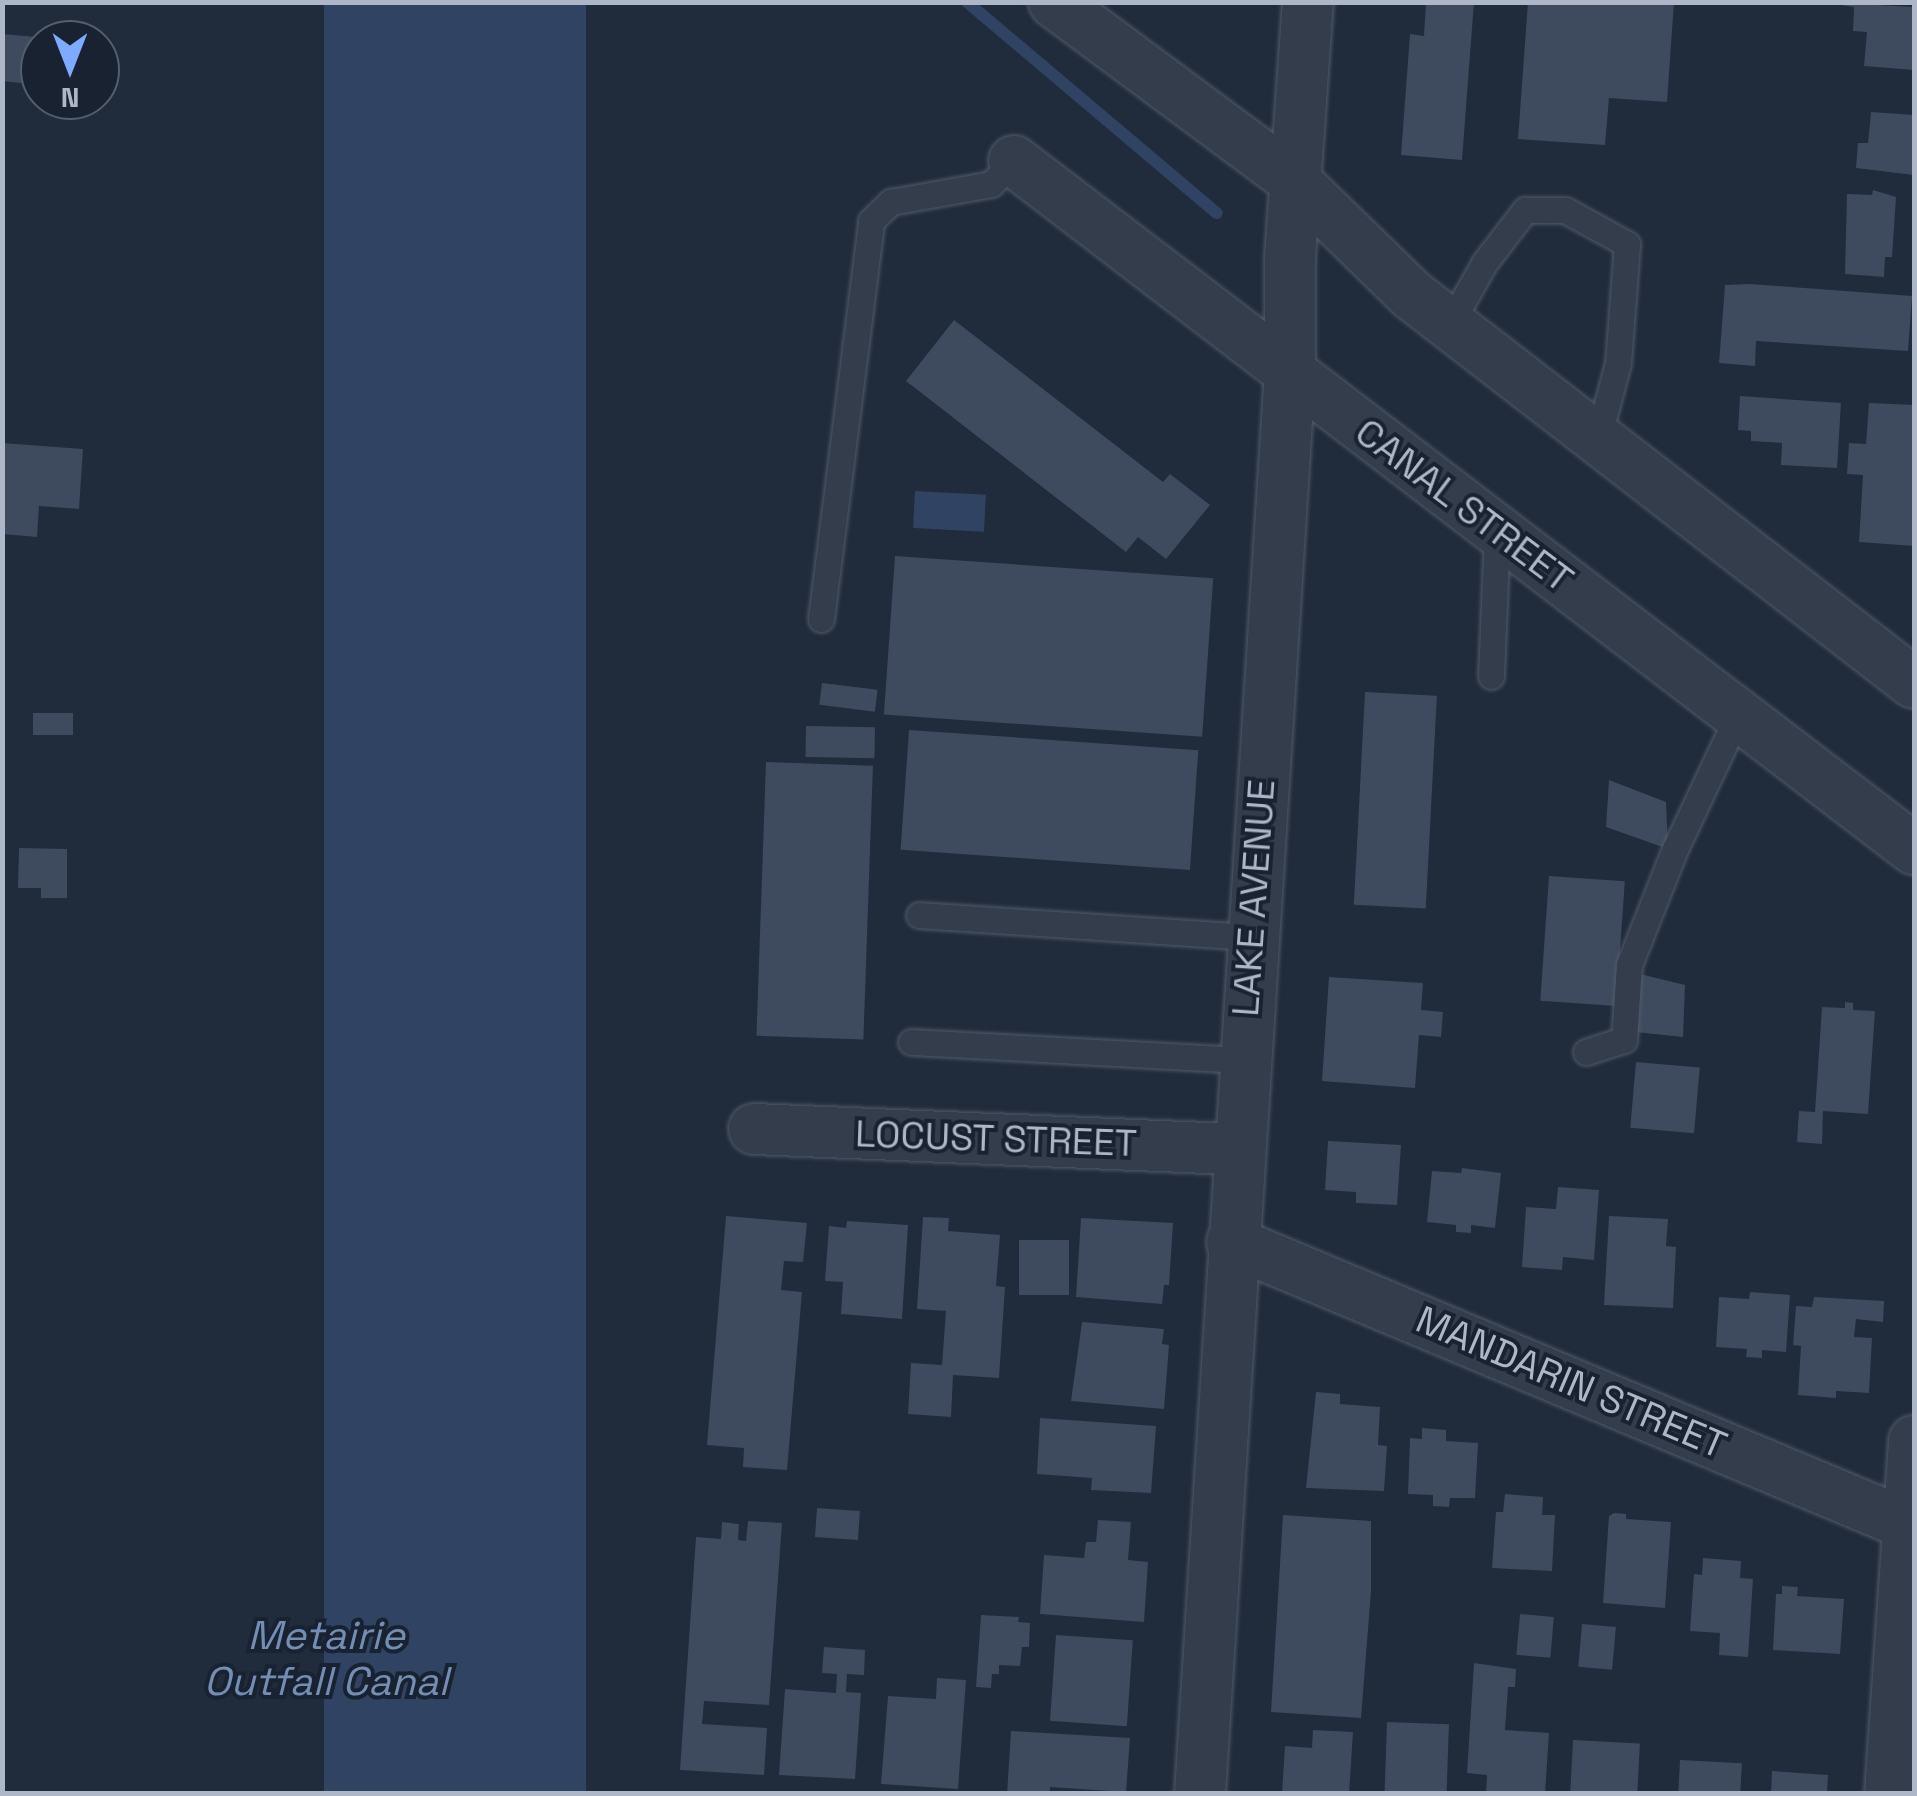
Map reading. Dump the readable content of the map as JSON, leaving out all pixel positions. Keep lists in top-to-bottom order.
{
  "streets": {
    "street": [
      "CANAL STREET",
      "LAKE AVENUE",
      "LOCUST STREET",
      "MANDARIN STREET"
    ]
  },
  "crossings": [
    ["CANAL STREET", "LAKE AVENUE"],
    ["LAKE AVENUE", "LOCUST STREET"],
    ["LAKE AVENUE", "MANDARIN STREET"]
  ],
  "water": ["Metairie Outfall Canal"],
  "north": "bottom"
}
